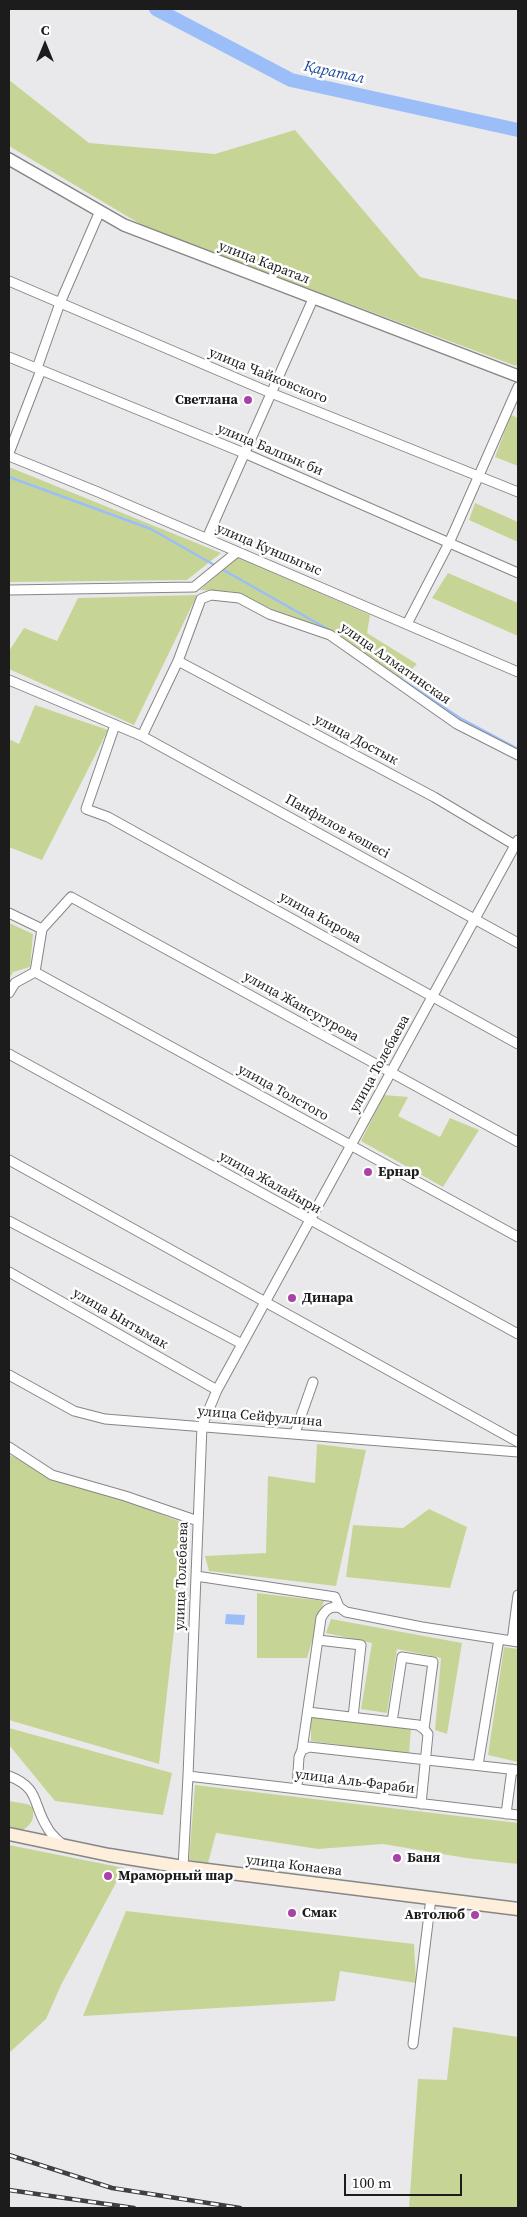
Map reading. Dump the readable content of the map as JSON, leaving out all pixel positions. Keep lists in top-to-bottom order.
{
  "streets": {
    "main road": ["улица Конаева"],
    "street": [
      "улица Каратал",
      "улица Чайковского",
      "улица Балпык би",
      "улица Куншыгыс",
      "улица Алматинская",
      "улица Достык",
      "Панфилов көшесі",
      "улица Кирова",
      "улица Жансугурова",
      "улица Толебаева",
      "улица Толстого",
      "улица Жалайыри",
      "улица Ынтымак",
      "улица Сейфуллина",
      "улица Аль-Фараби"
    ]
  },
  "crossings": [
    ["улица Алматинская", "улица Достык"],
    ["улица Достык", "улица Толебаева"],
    ["Панфилов көшесі", "улица Кирова"],
    ["Панфилов көшесі", "улица Толебаева"],
    ["улица Кирова", "улица Толебаева"],
    ["улица Жансугурова", "улица Толебаева"],
    ["улица Толебаева", "улица Толстого"],
    ["улица Толебаева", "улица Жалайыри"],
    ["улица Толебаева", "улица Ынтымак"],
    ["улица Толебаева", "улица Сейфуллина"],
    ["улица Толебаева", "улица Аль-Фараби"],
    ["улица Толебаева", "улица Конаева"]
  ],
  "water": ["Қаратал"],
  "places": [
    "Светлана",
    "Ернар",
    "Динара",
    "Баня",
    "Мраморный шар",
    "Смак",
    "Автолюб"
  ],
  "scale_bar": "100 m",
  "north": "top"
}
